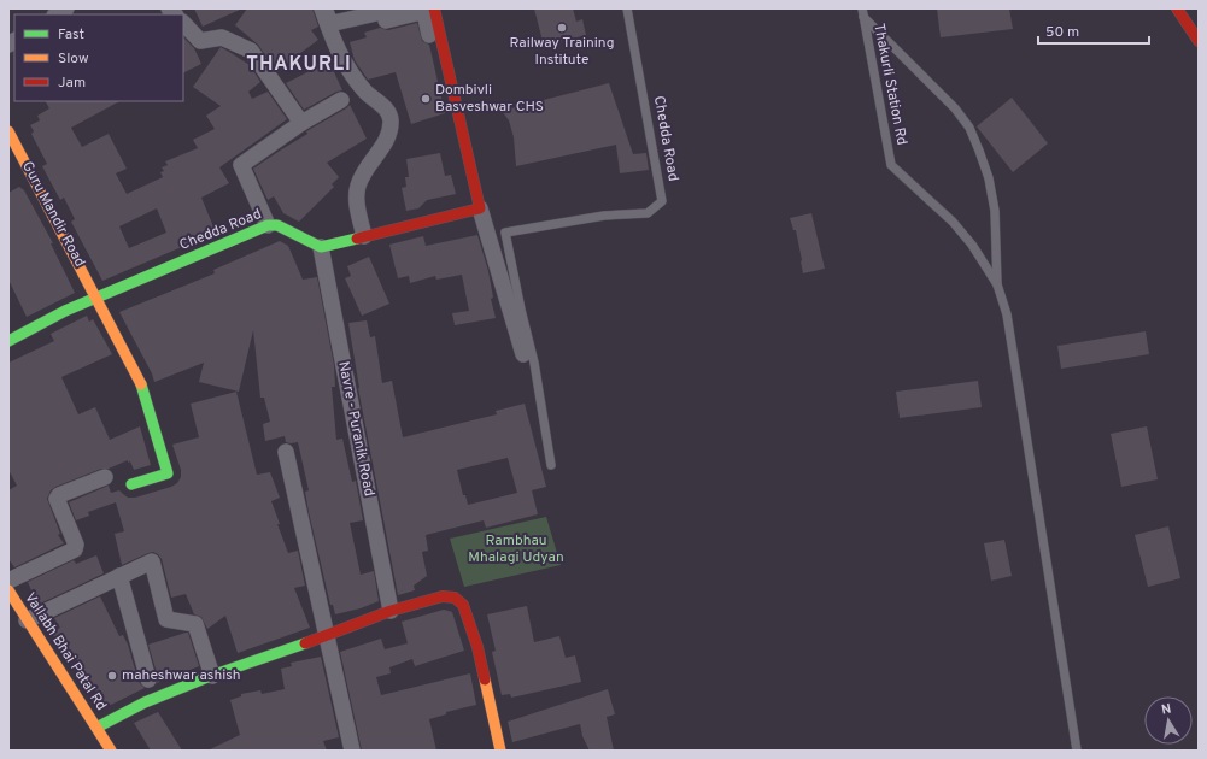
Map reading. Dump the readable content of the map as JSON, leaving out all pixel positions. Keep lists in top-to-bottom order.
{
  "streets": {
    "street": [
      "Chedda Road",
      "Guru Mandir Road",
      "Navre - Puranik Road",
      "Vallabh Bhai Patal Rd"
    ],
    "lane": ["Thakurli Station Rd"]
  },
  "crossings": [
    ["Chedda Road", "Guru Mandir Road"],
    ["Chedda Road", "Navre - Puranik Road"]
  ],
  "districts": ["THAKURLI"],
  "parks": ["Rambhau Mhalagi Udyan"],
  "places": ["Railway Training Institute", "Dombivli Basveshwar CHS", "maheshwar ashish"],
  "legend": ["Fast", "Slow", "Jam"],
  "scale_bar": "50 m",
  "north": "top"
}
